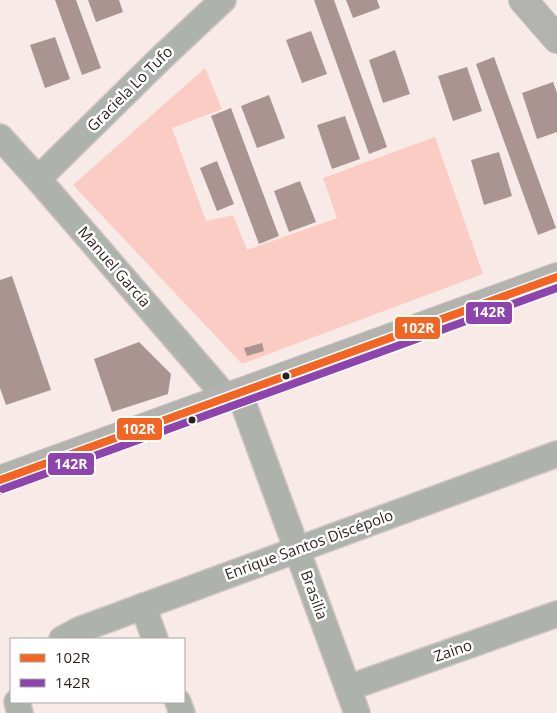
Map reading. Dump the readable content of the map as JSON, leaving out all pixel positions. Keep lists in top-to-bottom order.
{
  "streets": {
    "street": [
      "Graciela Lo Tufo",
      "Manuel García",
      "Enrique Santos Discépolo",
      "Brasilia",
      "Zaino"
    ]
  },
  "crossings": [
    ["Graciela Lo Tufo", "Manuel García"],
    ["Manuel García", "Brasilia"],
    ["Enrique Santos Discépolo", "Brasilia"],
    ["Brasilia", "Zaino"]
  ],
  "lines": ["transit line 102R", "transit line 142R"],
  "legend": ["102R", "142R"]
}
